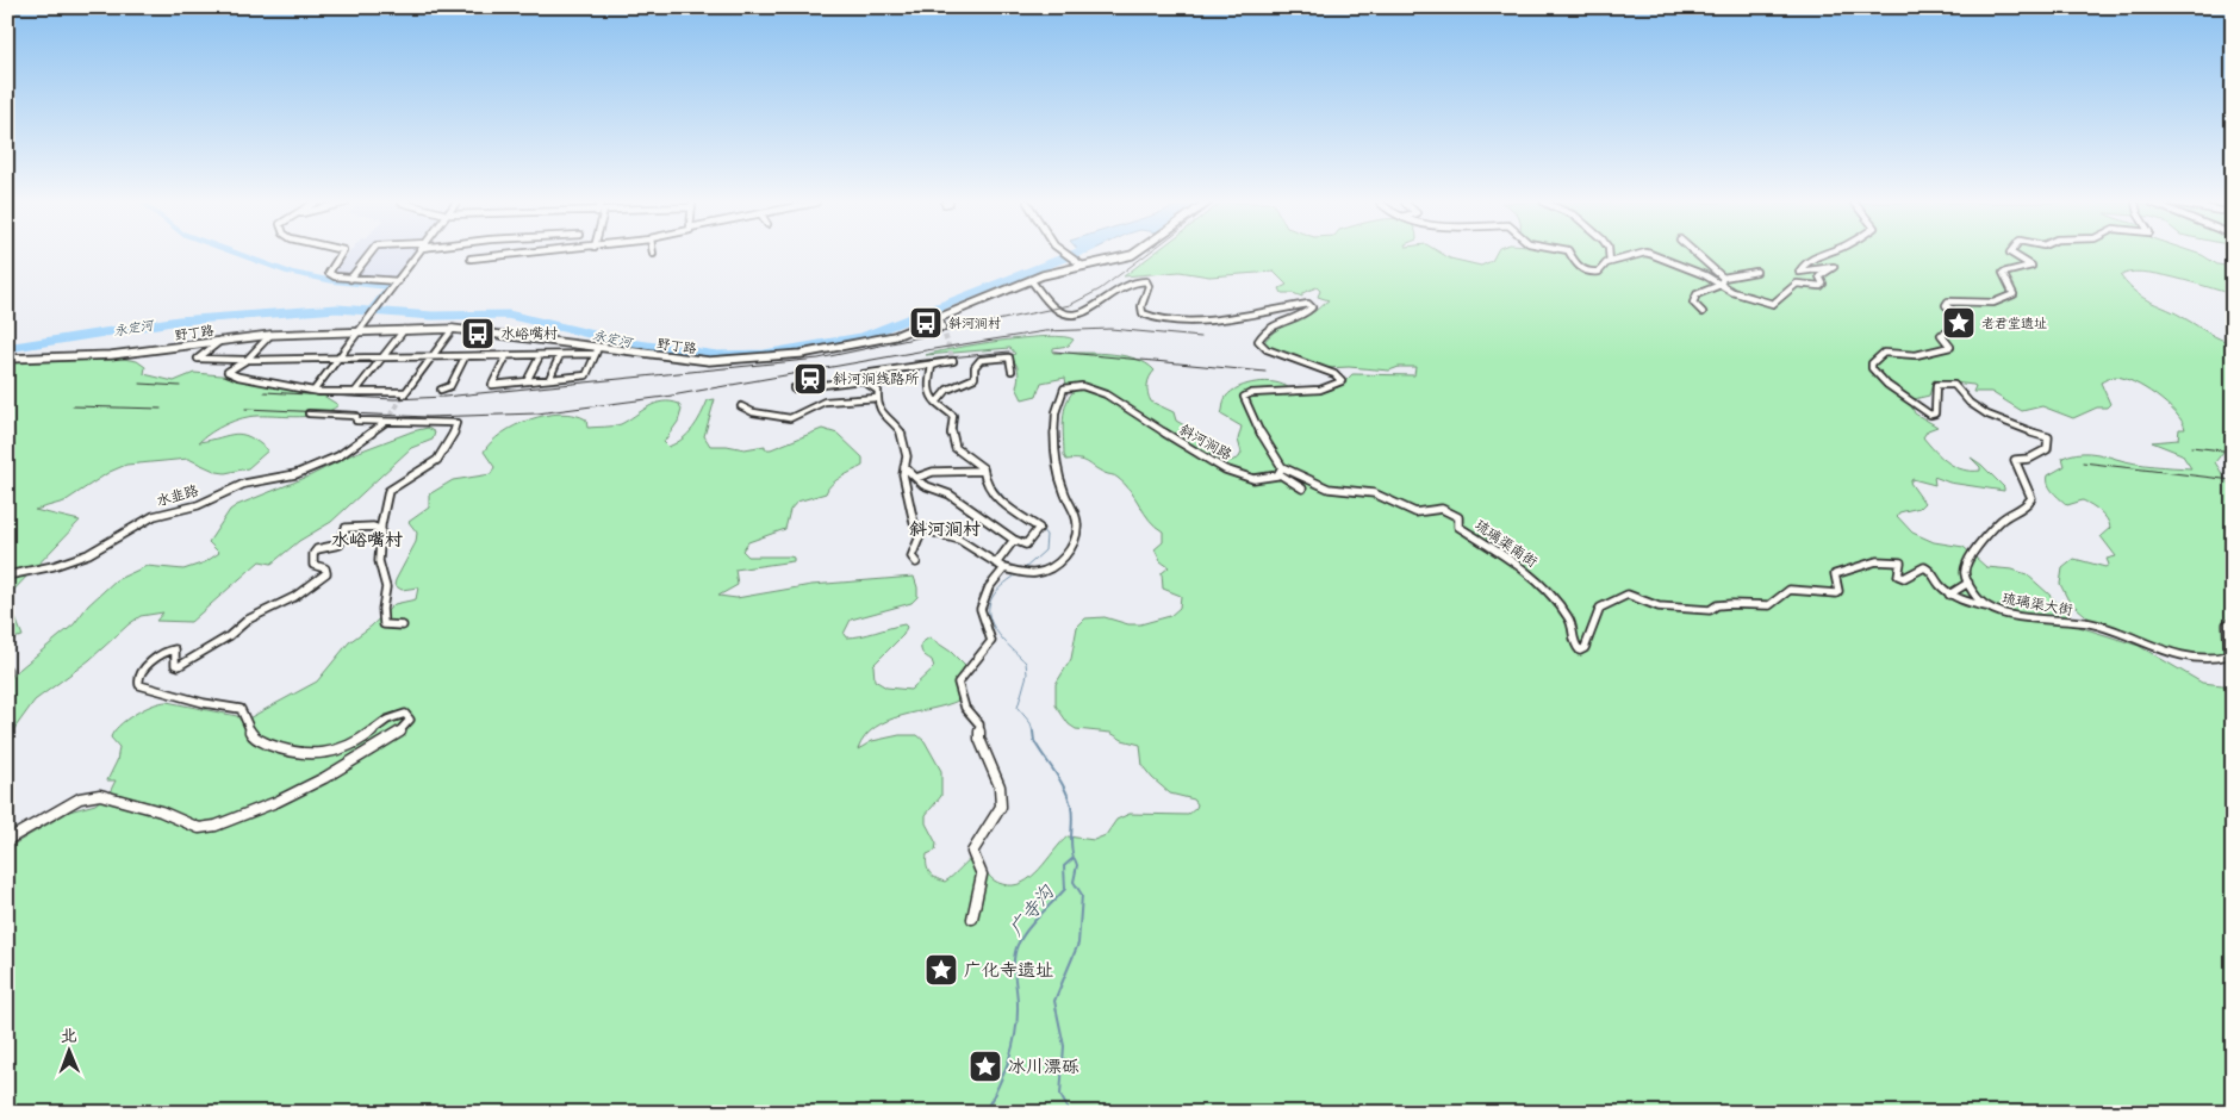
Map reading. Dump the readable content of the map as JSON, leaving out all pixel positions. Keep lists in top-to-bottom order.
{
  "streets": {
    "main road": ["野丁路"],
    "street": [
      "斜河涧路",
      "水韭路",
      "琉璃渠南街",
      "琉璃渠大街"
    ]
  },
  "crossings": [
    ["斜河涧路", "琉璃渠南街"]
  ],
  "districts": ["斜河涧村", "水峪嘴村"],
  "water": ["永定河", "广寺沟"],
  "places": {
    "bus stop": ["斜河涧村", "水峪嘴村"],
    "place": ["老君堂遗址", "广化寺遗址", "冰川漂砾"],
    "station": ["斜河涧线路所"]
  },
  "north": "top"
}
